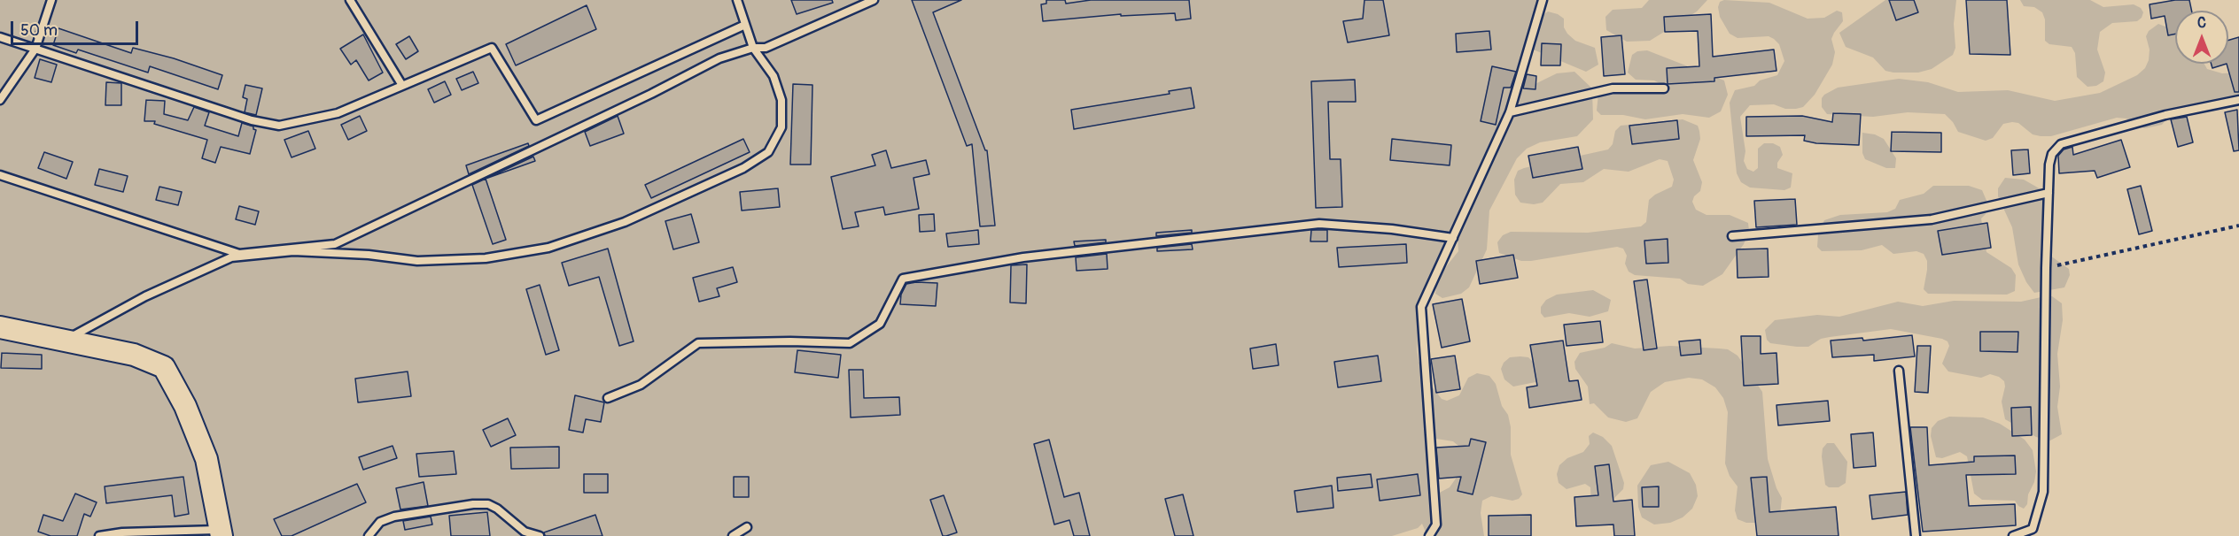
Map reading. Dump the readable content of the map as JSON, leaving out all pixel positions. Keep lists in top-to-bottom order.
{
  "scale_bar": "50 m",
  "north": "top"
}
